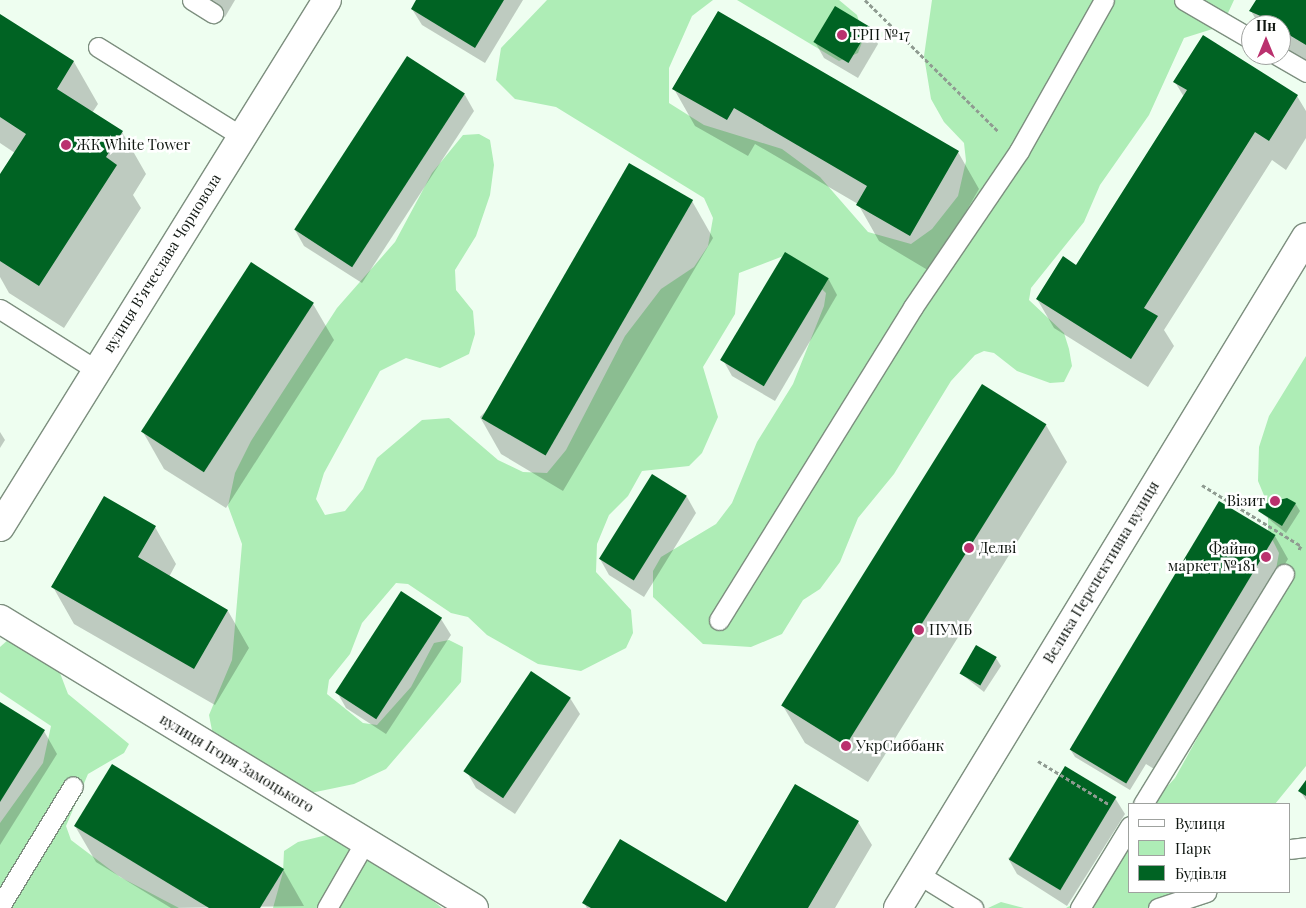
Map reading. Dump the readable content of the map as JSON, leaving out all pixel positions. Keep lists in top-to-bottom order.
{
  "streets": {
    "street": ["вулиця Вʼячеслава Чорновола", "Велика Перспективна вулиця", "вулиця Ігоря Замоцького"]
  },
  "places": [
    "ГРП №17",
    "ЖК White Tower",
    "Візит",
    "Делві",
    "Файно маркет №181",
    "ПУМБ",
    "УкрСиббанк"
  ],
  "legend": ["Вулиця", "Парк", "Будівля"],
  "north": "top"
}
